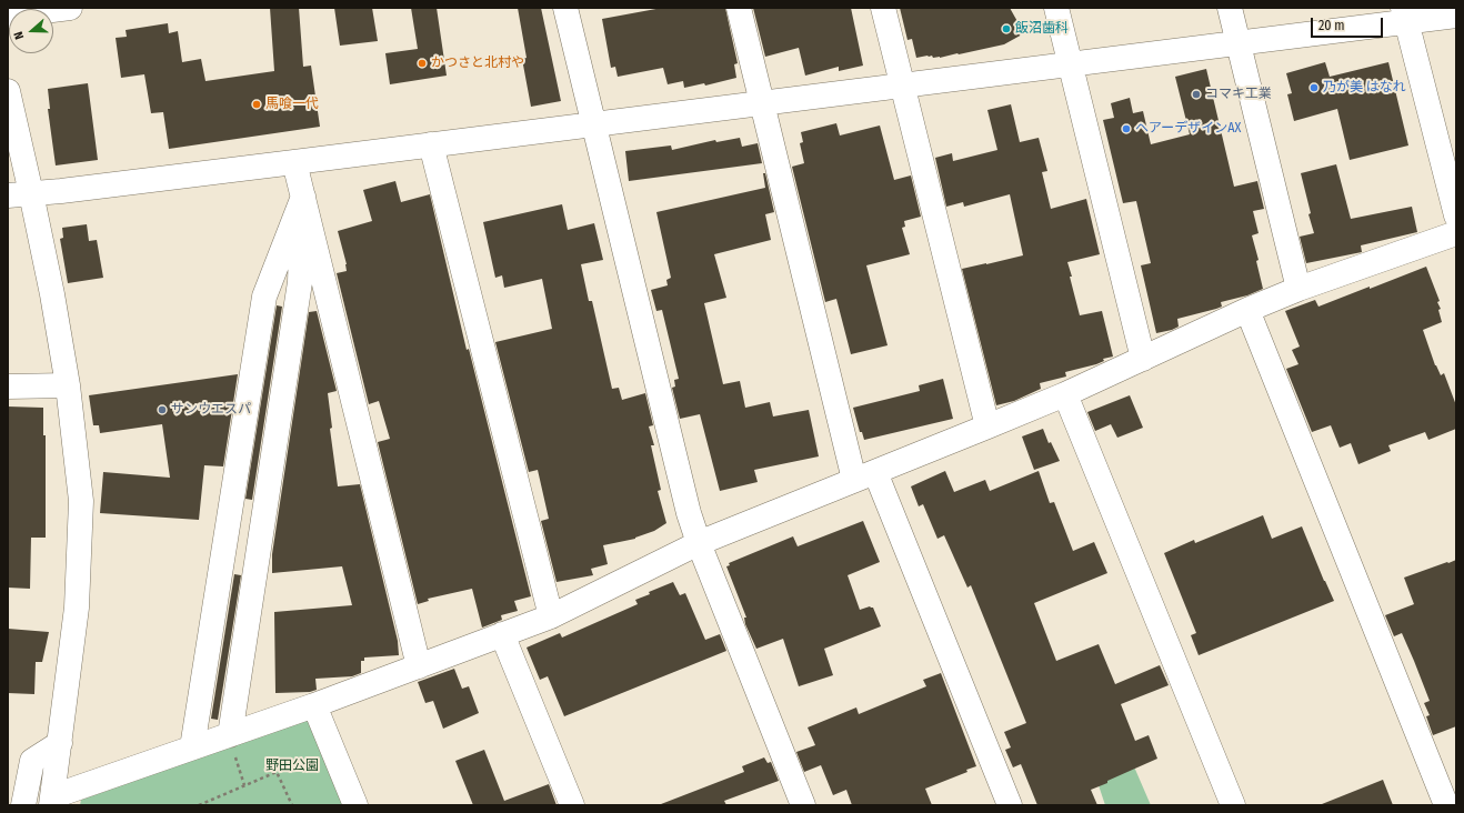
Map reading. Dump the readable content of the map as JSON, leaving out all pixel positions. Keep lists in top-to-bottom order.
{
  "parks": ["野田公園"],
  "places": [
    "飯沼歯科",
    "かつさと北村や",
    "乃が美 はなれ",
    "コマキ工業",
    "馬喰一代",
    "ヘアーデザインAX",
    "サンウエスパ"
  ],
  "scale_bar": "20 m",
  "north": "left"
}
